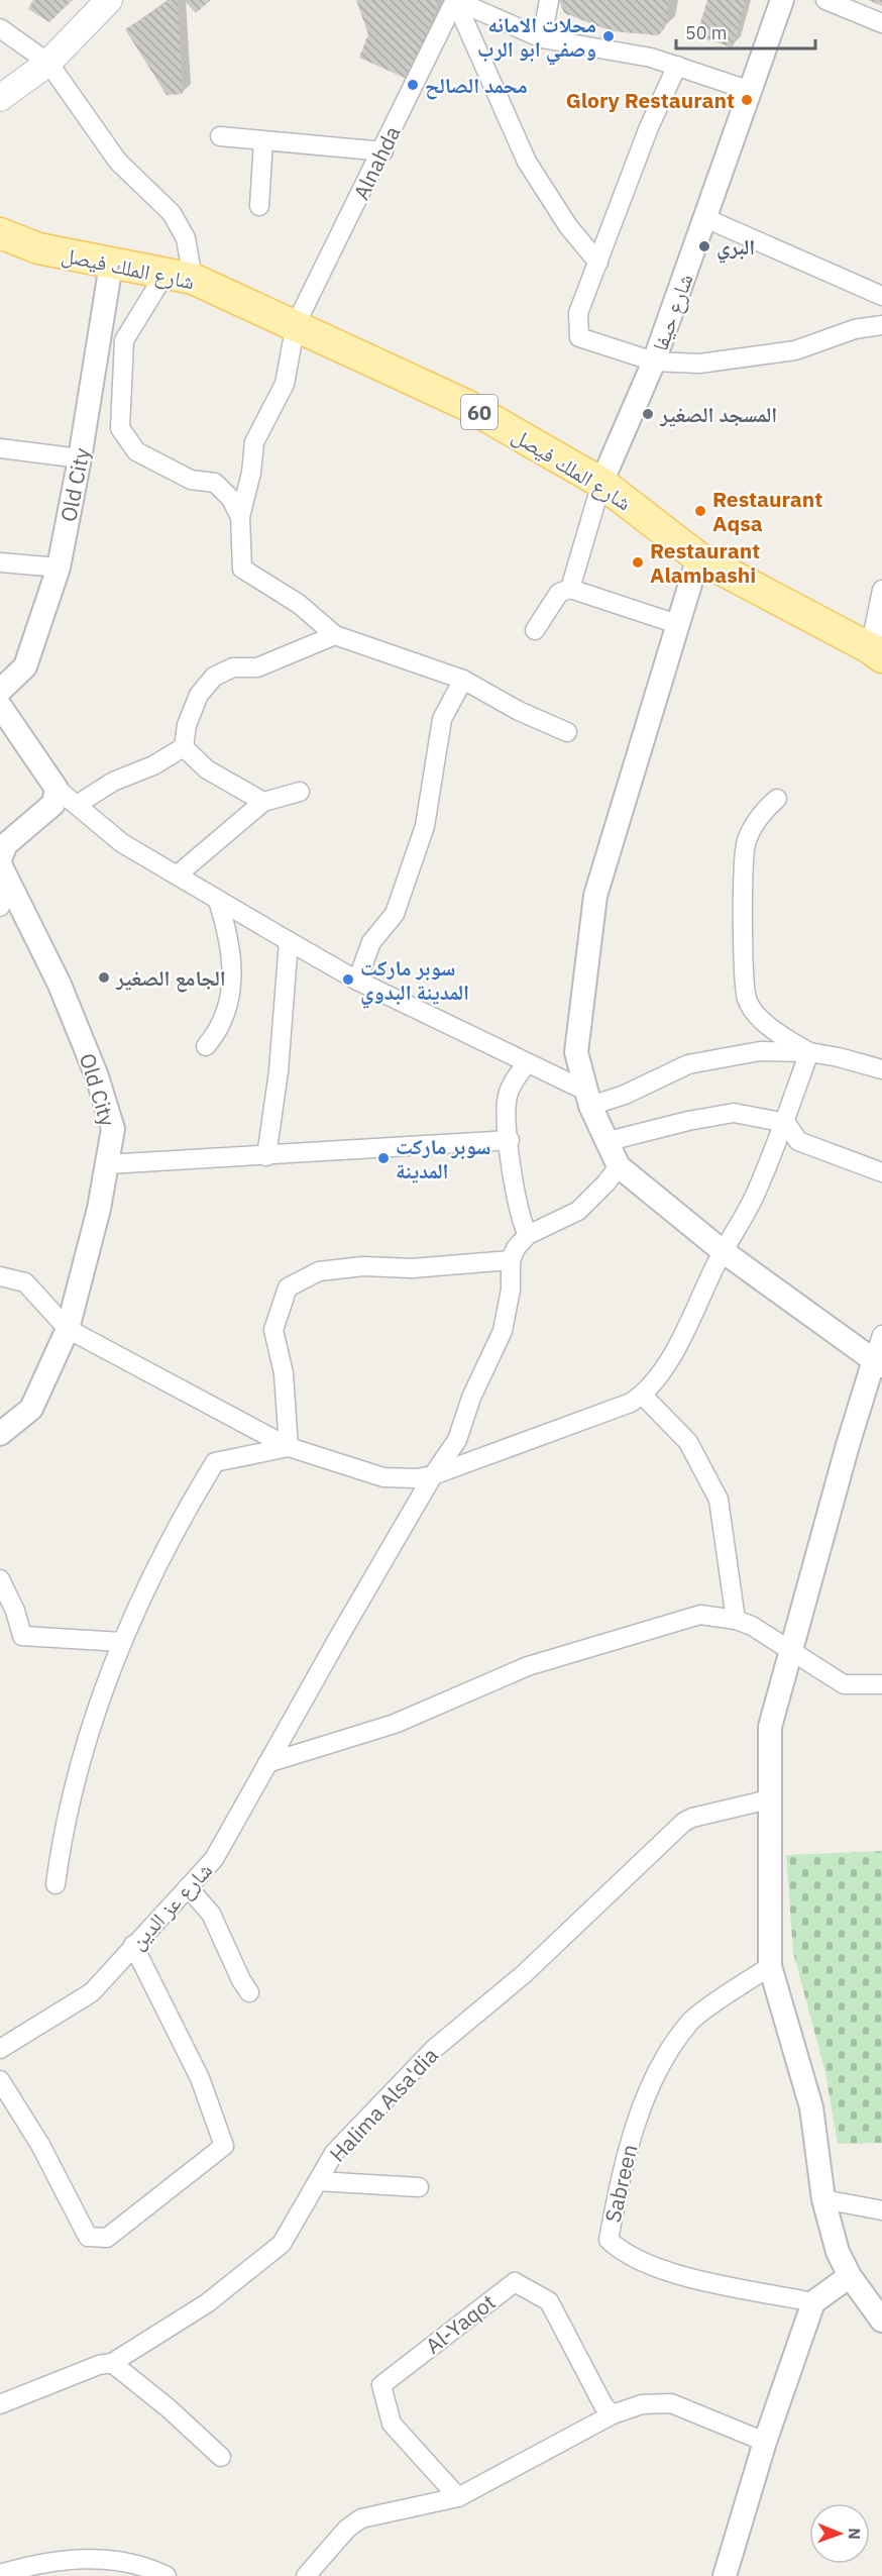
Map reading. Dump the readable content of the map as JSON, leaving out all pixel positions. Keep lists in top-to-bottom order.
{
  "streets": {
    "main road": ["شارع الملك فيصل", "60"],
    "street": [
      "Alnahda",
      "شارع حيفا",
      "Old City",
      "شارع عز الدين",
      "Halima Alsa'dia",
      "Sabreen",
      "Al-Yaqot"
    ]
  },
  "crossings": [
    ["Alnahda", "شارع الملك فيصل"],
    ["شارع الملك فيصل", "شارع حيفا"],
    ["شارع الملك فيصل", "60"],
    ["شارع الملك فيصل", "Old City"]
  ],
  "places": [
    "محلات الامانه وصفي ابو الرب",
    "محمد الصالح",
    "Glory Restaurant",
    "البري",
    "المسجد الصغير",
    "Restaurant Aqsa",
    "Restaurant Alambashi",
    "الجامع الصغير",
    "سوبر ماركت المدينة البدوي",
    "سوبر ماركت المدينة"
  ],
  "scale_bar": "50 m",
  "north": "right"
}
